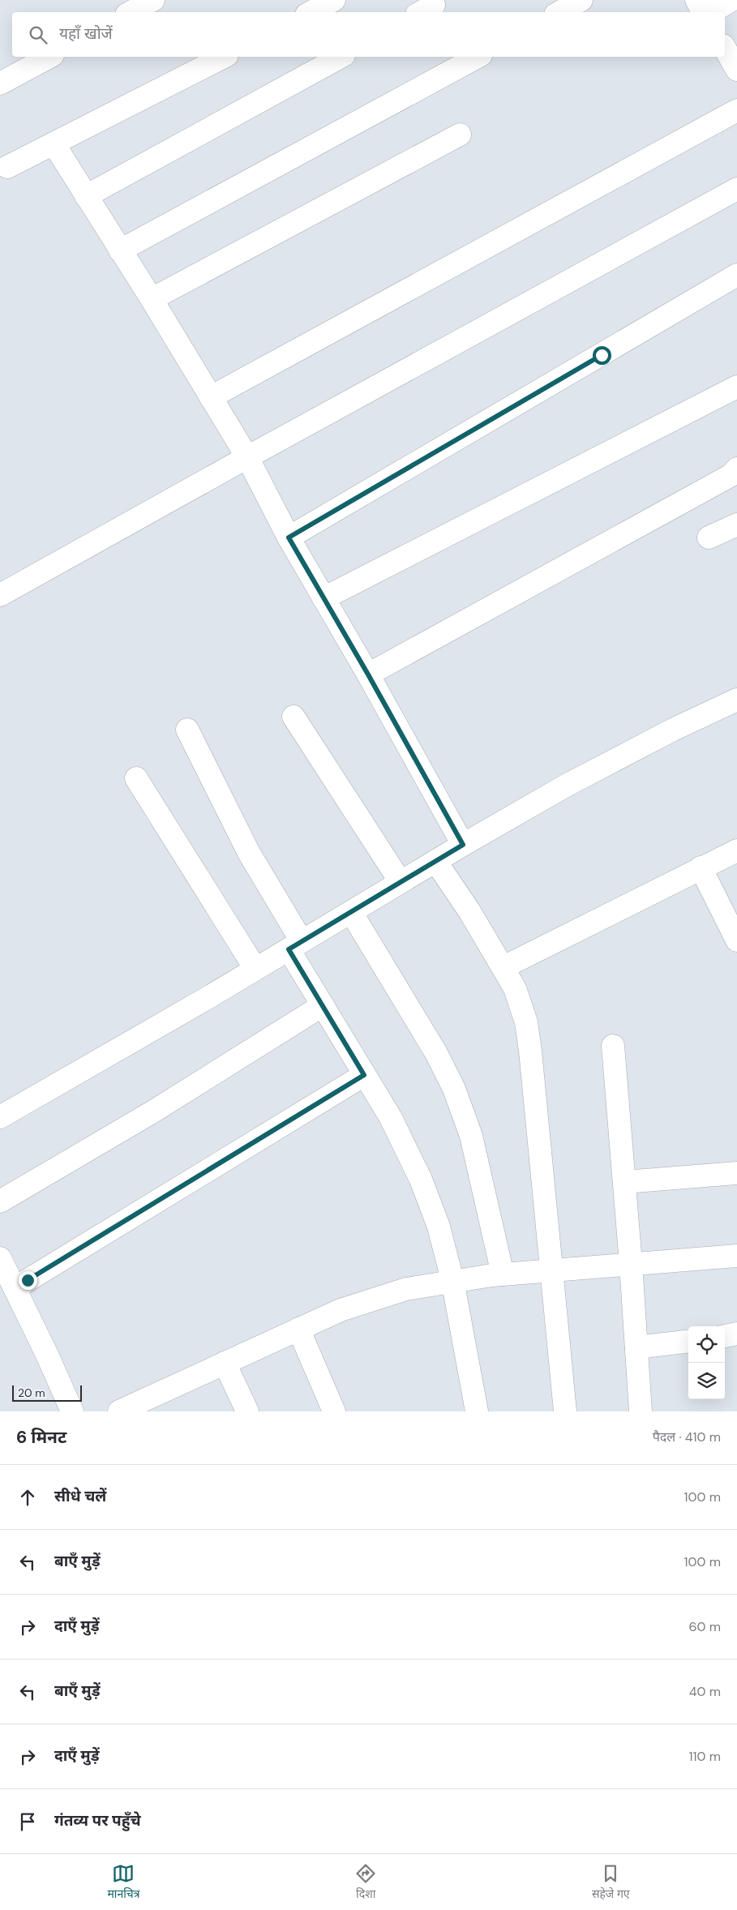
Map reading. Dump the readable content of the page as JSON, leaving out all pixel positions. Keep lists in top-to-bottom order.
{
  "scale_bar": "20 m",
  "page": {
    "search": "यहाँ खोजें",
    "scale": "20 m",
    "heading": ["6 मिनट", "पैदल · 410 m"],
    "list": [
      ["सीधे चलें", "100 m"],
      ["बाएँ मुड़ें", "100 m"],
      ["दाएँ मुड़ें", "60 m"],
      ["बाएँ मुड़ें", "40 m"],
      ["दाएँ मुड़ें", "110 m"],
      "गंतव्य पर पहुँचे"
    ],
    "nav": ["मानचित्र", "दिशा", "सहेजे गए"]
  }
}
